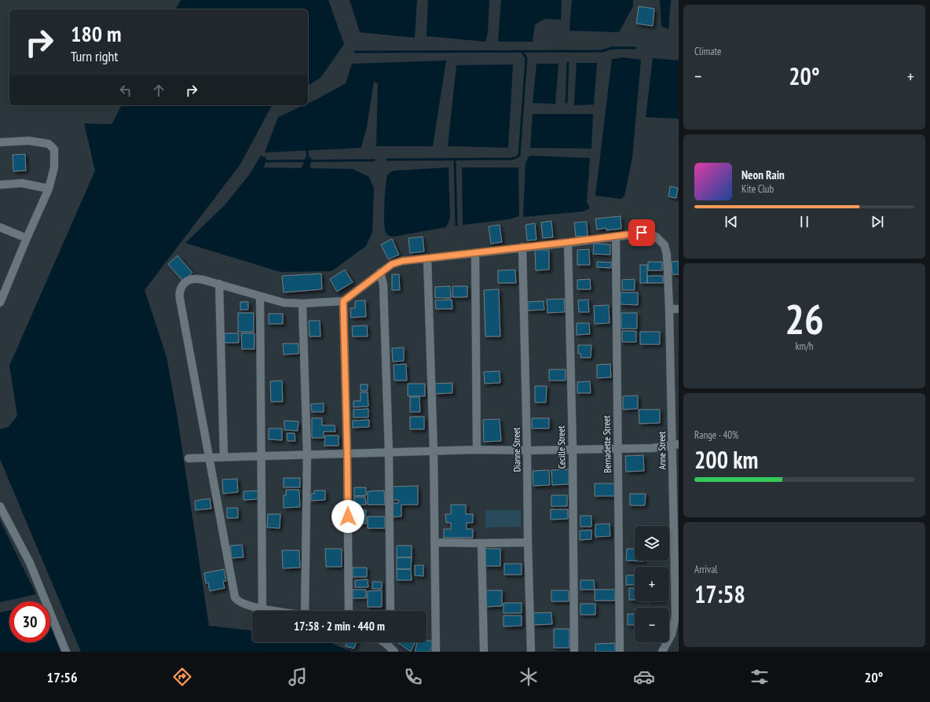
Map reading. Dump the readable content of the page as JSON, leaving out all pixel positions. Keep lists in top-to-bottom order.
{
  "streets": {
    "street": [
      "Bernadette Street",
      "Cecille Street",
      "Dianne Street",
      "Anne Street"
    ]
  },
  "crossings": [
    ["Bernadette Street", "Anne Street"]
  ],
  "page": {
    "tile": [
      "Climate",
      ["26", "km/h"],
      ["Range · 40%", "200 km"],
      ["Arrival", "17:58"]
    ],
    "turn": ["180 m", "Turn right"],
    "heat": ["−", "20°", "+"],
    "song": ["Neon Rain", "Kite Club"],
    "map_buttons": ["+", "−"],
    "limit": "30",
    "trip": "17:58 · 2 min · 440 m",
    "tabs": ["17:56", "20°"]
  }
}
